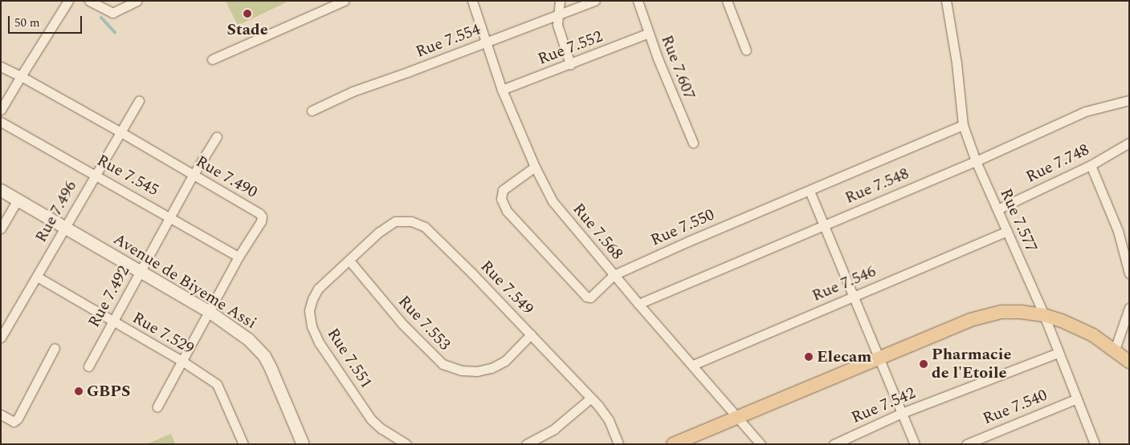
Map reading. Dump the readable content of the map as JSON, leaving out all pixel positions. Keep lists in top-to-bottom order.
{
  "streets": {
    "main road": ["Avenue de Biyeme Assi"],
    "street": [
      "Rue 7.554",
      "Rue 7.552",
      "Rue 7.607",
      "Rue 7.748",
      "Rue 7.545",
      "Rue 7.490",
      "Rue 7.548",
      "Rue 7.496",
      "Rue 7.577",
      "Rue 7.550",
      "Rue 7.568",
      "Rue 7.546",
      "Rue 7.549",
      "Rue 7.492",
      "Rue 7.553",
      "Rue 7.529",
      "Rue 7.551",
      "Rue 7.542",
      "Rue 7.540"
    ]
  },
  "crossings": [
    ["Rue 7.554", "Rue 7.568"],
    ["Rue 7.552", "Rue 7.607"],
    ["Rue 7.552", "Rue 7.568"],
    ["Rue 7.748", "Rue 7.577"],
    ["Rue 7.545", "Rue 7.490"],
    ["Rue 7.545", "Rue 7.496"],
    ["Rue 7.545", "Rue 7.492"],
    ["Rue 7.490", "Rue 7.496"],
    ["Rue 7.490", "Avenue de Biyeme Assi"],
    ["Rue 7.490", "Rue 7.492"],
    ["Rue 7.490", "Rue 7.529"],
    ["Rue 7.548", "Rue 7.577"],
    ["Rue 7.548", "Rue 7.568"],
    ["Rue 7.496", "Avenue de Biyeme Assi"],
    ["Rue 7.496", "Rue 7.529"],
    ["Rue 7.577", "Rue 7.550"],
    ["Rue 7.577", "Rue 7.546"],
    ["Rue 7.577", "Rue 7.542"],
    ["Rue 7.577", "Rue 7.540"],
    ["Rue 7.550", "Rue 7.568"],
    ["Rue 7.568", "Rue 7.546"],
    ["Avenue de Biyeme Assi", "Rue 7.492"],
    ["Rue 7.549", "Rue 7.553"],
    ["Rue 7.549", "Rue 7.551"],
    ["Rue 7.492", "Rue 7.529"],
    ["Rue 7.553", "Rue 7.551"]
  ],
  "places": [
    "Stade",
    "Elecam",
    "Pharmacie de l'Etoile",
    "GBPS"
  ],
  "scale_bar": "50 m"
}
